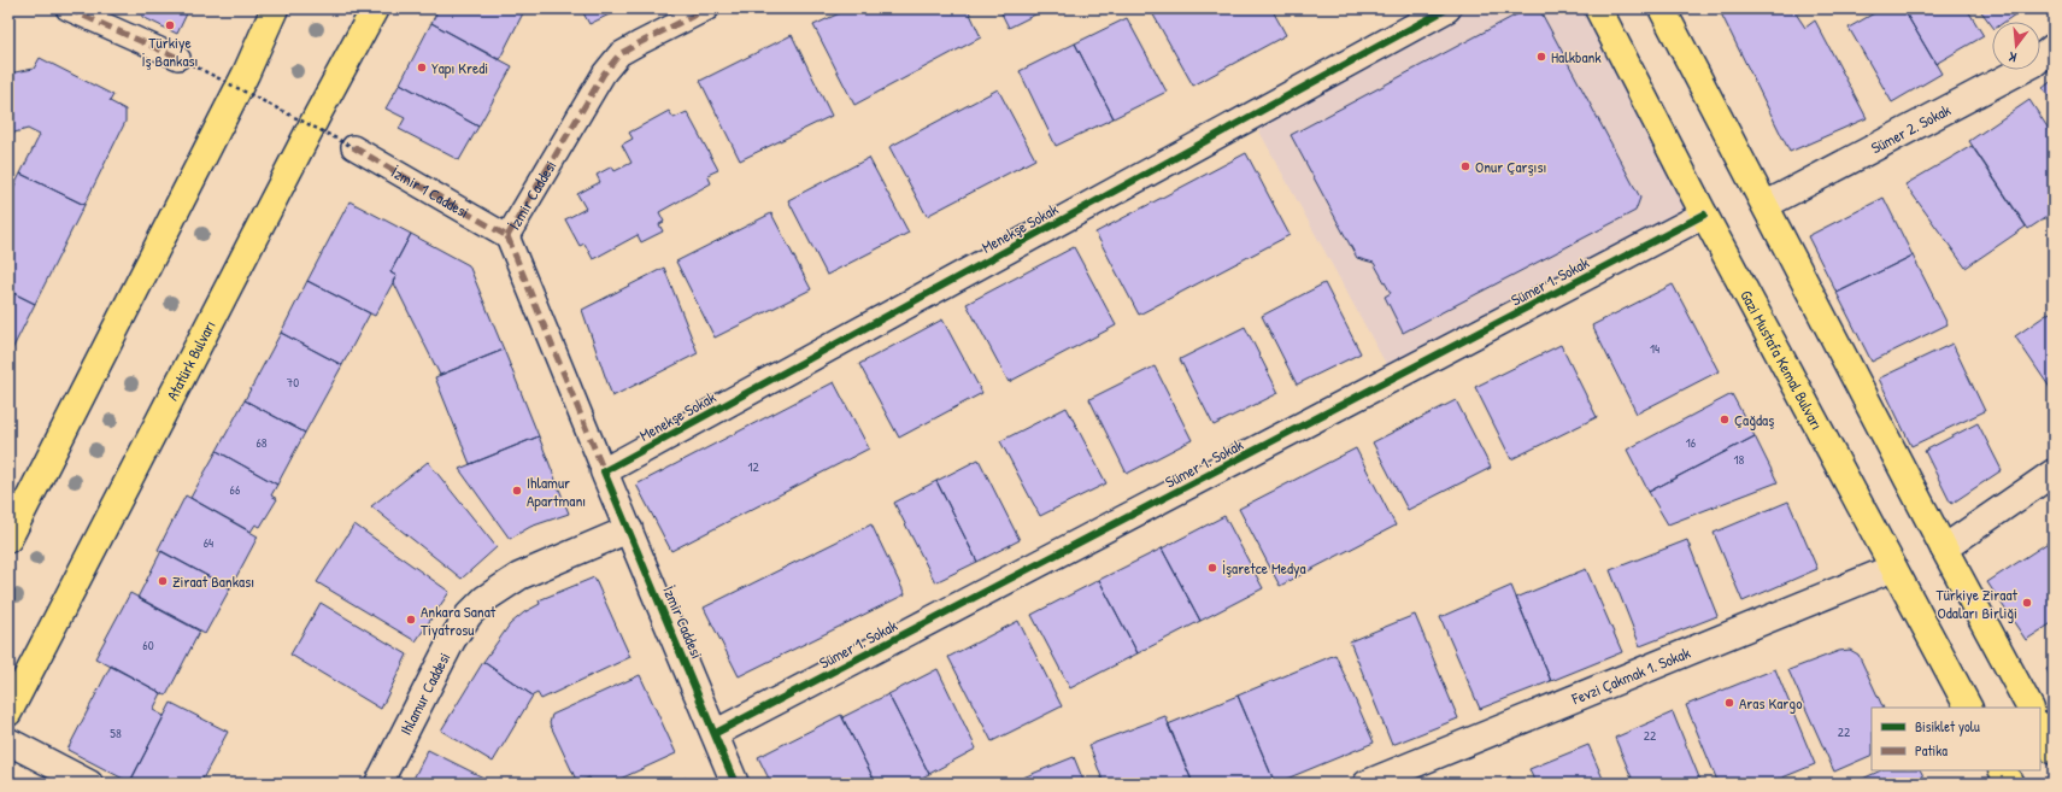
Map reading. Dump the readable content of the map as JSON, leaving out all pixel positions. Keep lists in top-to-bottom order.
{
  "streets": {
    "main road": ["Gazi Mustafa Kemal Bulvarı", "Atatürk Bulvarı"],
    "street": [
      "Sümer 2. Sokak",
      "İzmir 1 Caddesi",
      "İzmir Caddesi",
      "Menekşe Sokak",
      "Sümer 1. Sokak",
      "Fevzi Çakmak 1. Sokak",
      "Ihlamur Caddesi"
    ]
  },
  "crossings": [
    ["İzmir 1 Caddesi", "İzmir Caddesi"],
    ["İzmir Caddesi", "Menekşe Sokak"],
    ["İzmir Caddesi", "Sümer 1. Sokak"],
    ["İzmir Caddesi", "Ihlamur Caddesi"],
    ["Sümer 1. Sokak", "Gazi Mustafa Kemal Bulvarı"],
    ["Gazi Mustafa Kemal Bulvarı", "Fevzi Çakmak 1. Sokak"]
  ],
  "places": [
    "Türkiye İş Bankası",
    "Halkbank",
    "Yapı Kredi",
    "Onur Çarşısı",
    "Çağdaş",
    "Ihlamur Apartmanı",
    "İşaretce Medya",
    "Ziraat Bankası",
    "Türkiye Ziraat Odaları Birliği",
    "Ankara Sanat Tiyatrosu",
    "Aras Kargo"
  ],
  "house_numbers": [
    "14",
    "70",
    "68",
    "16",
    "18",
    "12",
    "66",
    "64",
    "60",
    "22",
    "58",
    "22"
  ],
  "legend": ["Bisiklet yolu", "Patika"],
  "north": "bottom"
}
